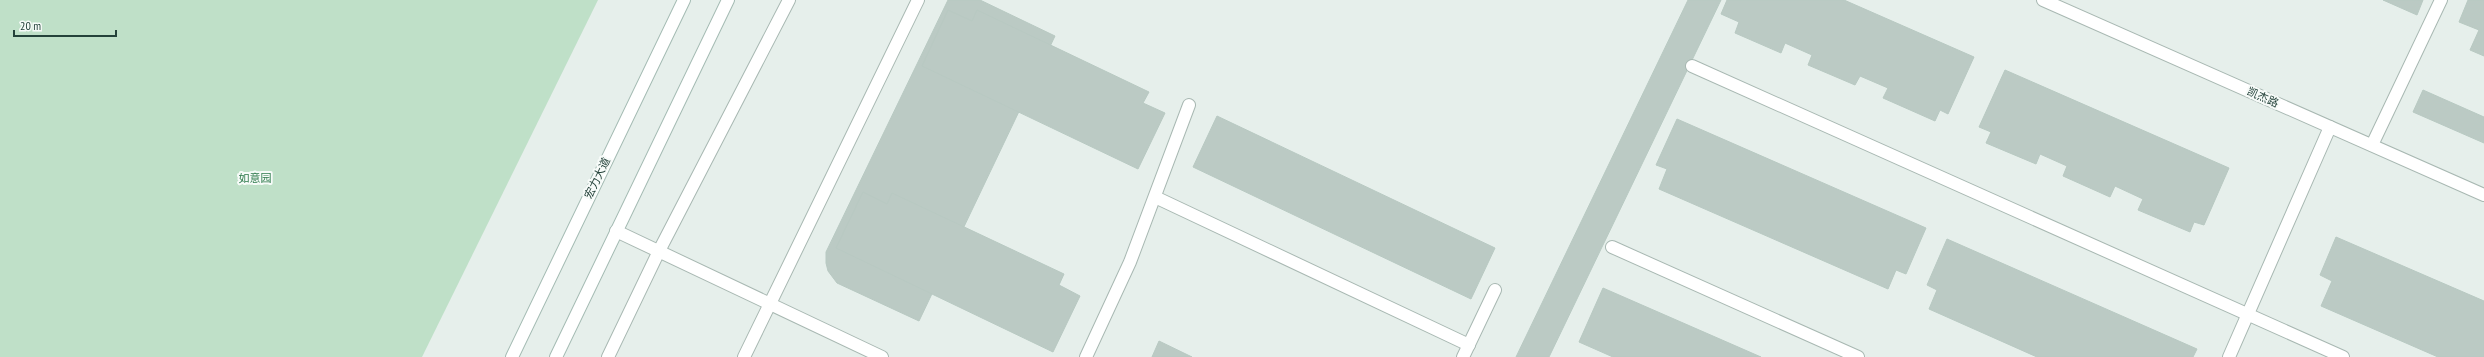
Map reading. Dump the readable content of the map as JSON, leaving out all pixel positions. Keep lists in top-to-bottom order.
{
  "streets": {
    "street": ["凯杰路", "宏力大道"]
  },
  "parks": ["如意园"],
  "scale_bar": "20 m"
}
